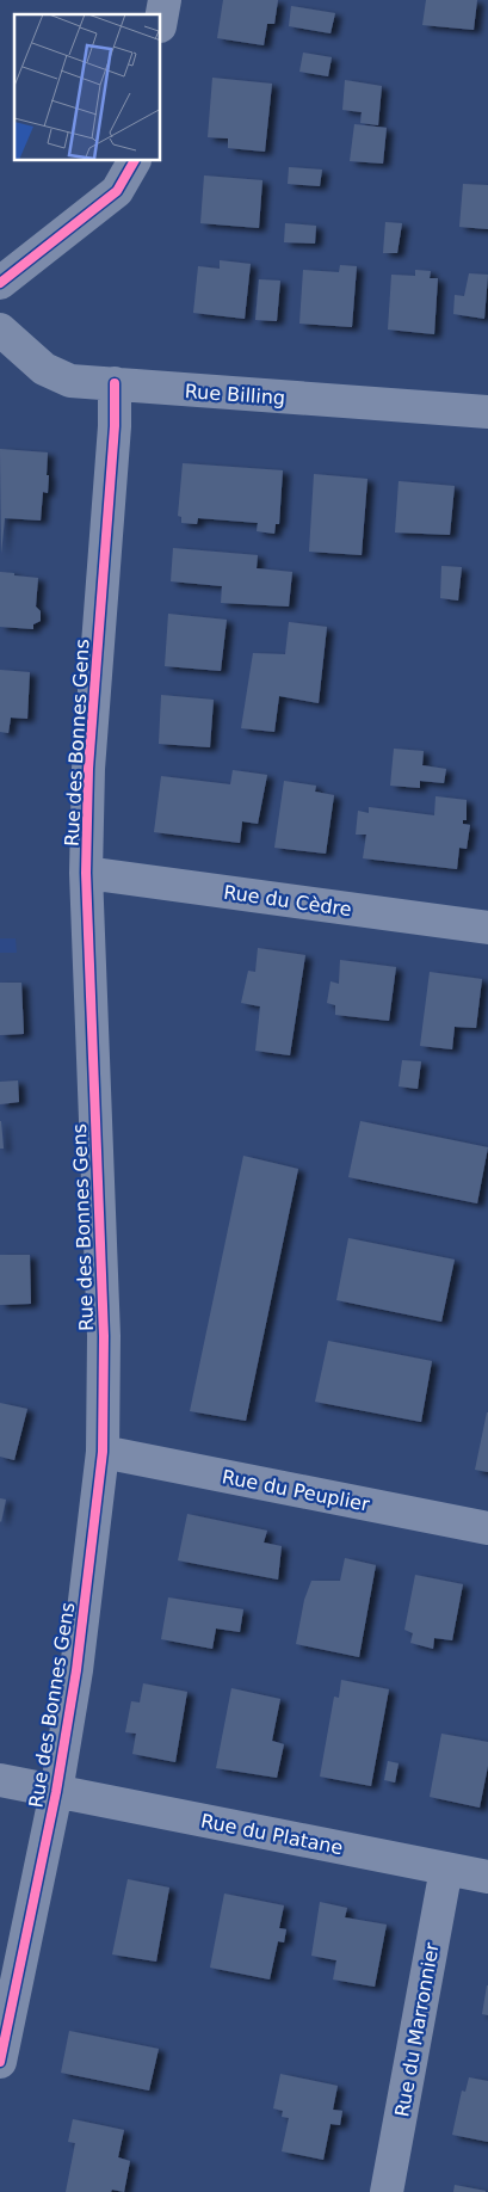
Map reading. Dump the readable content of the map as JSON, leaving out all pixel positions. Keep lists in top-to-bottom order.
{
  "streets": {
    "street": [
      "Rue Billing",
      "Rue des Bonnes Gens",
      "Rue du Cèdre",
      "Rue du Peuplier",
      "Rue du Platane",
      "Rue du Marronnier"
    ]
  },
  "crossings": [
    ["Rue Billing", "Rue des Bonnes Gens"],
    ["Rue des Bonnes Gens", "Rue du Cèdre"],
    ["Rue des Bonnes Gens", "Rue du Peuplier"],
    ["Rue des Bonnes Gens", "Rue du Platane"],
    ["Rue du Platane", "Rue du Marronnier"]
  ]
}
